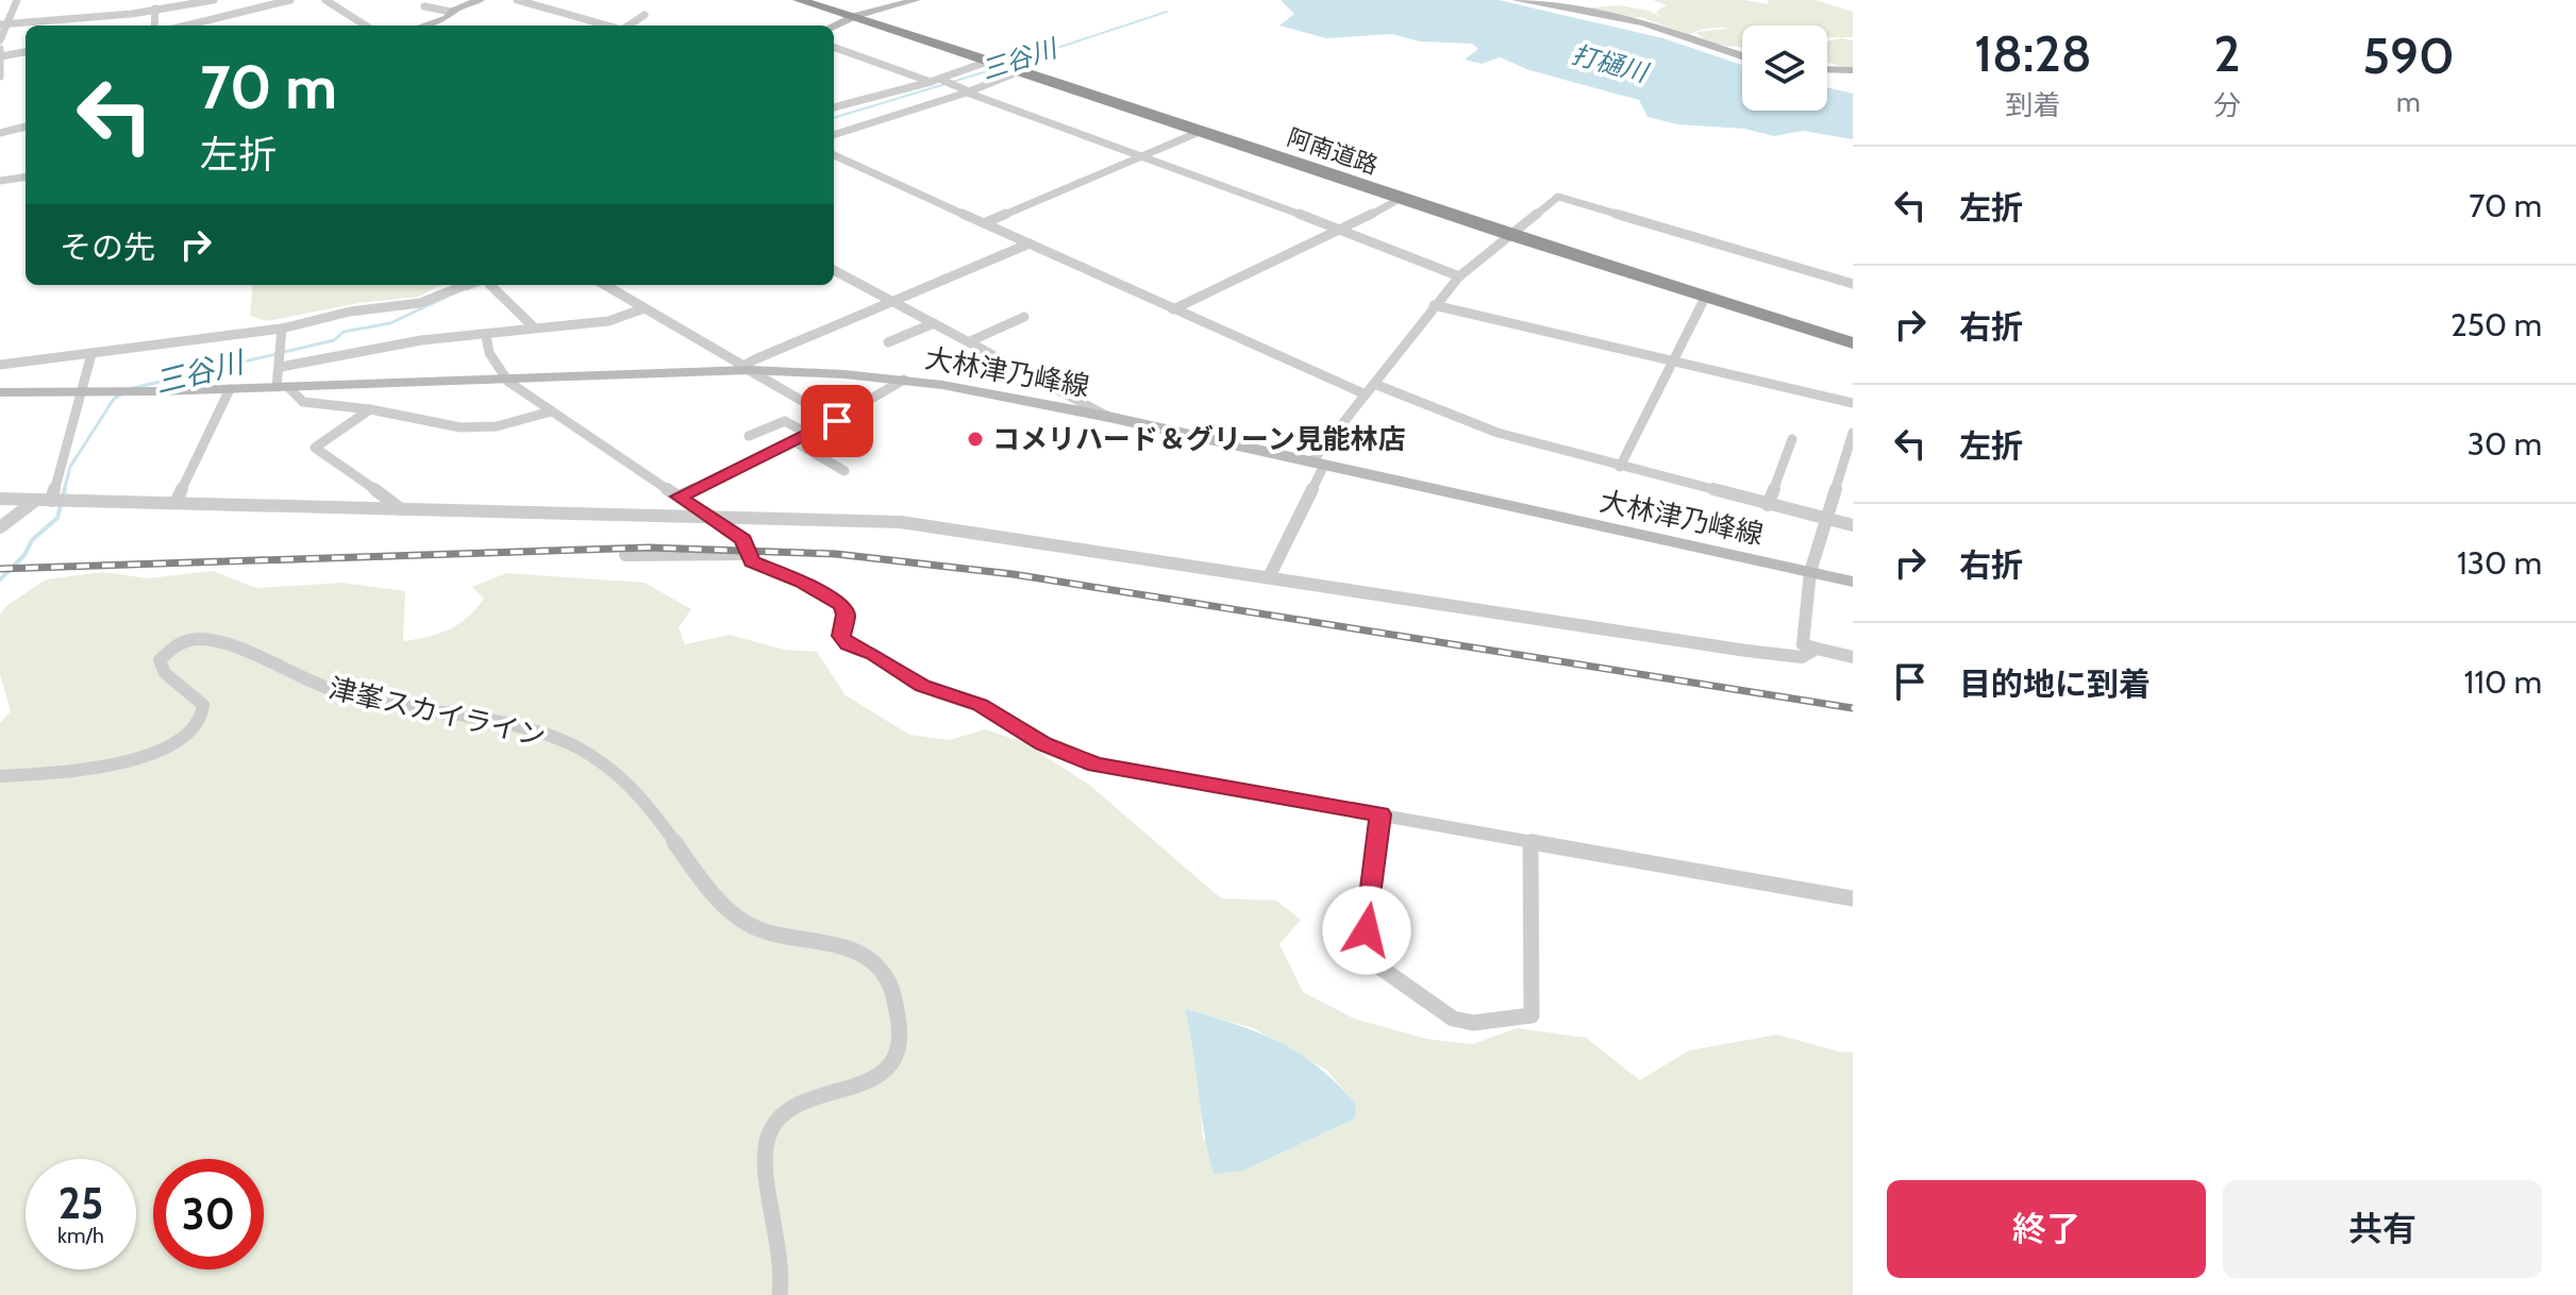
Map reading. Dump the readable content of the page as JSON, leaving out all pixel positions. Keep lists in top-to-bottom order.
{
  "streets": {
    "highway": ["阿南道路"],
    "main road": ["大林津乃峰線"],
    "street": ["津峯スカイライン"]
  },
  "water": ["三谷川", "打樋川"],
  "places": ["コメリハード＆グリーン見能林店"],
  "page": {
    "eta": [
      "18:28",
      "到着",
      "2",
      "分",
      "590",
      "m"
    ],
    "turn": ["70 m", "左折"],
    "list": [
      {
        "name": "左折",
        "value": "70 m"
      },
      {
        "name": "右折",
        "value": "250 m"
      },
      {
        "name": "左折",
        "value": "30 m"
      },
      {
        "name": "右折",
        "value": "130 m"
      },
      {
        "name": "目的地に到着",
        "value": "110 m"
      }
    ],
    "then": "その先",
    "speed": "25 km/h",
    "limit": "30",
    "buttons": ["終了", "共有"]
  }
}
